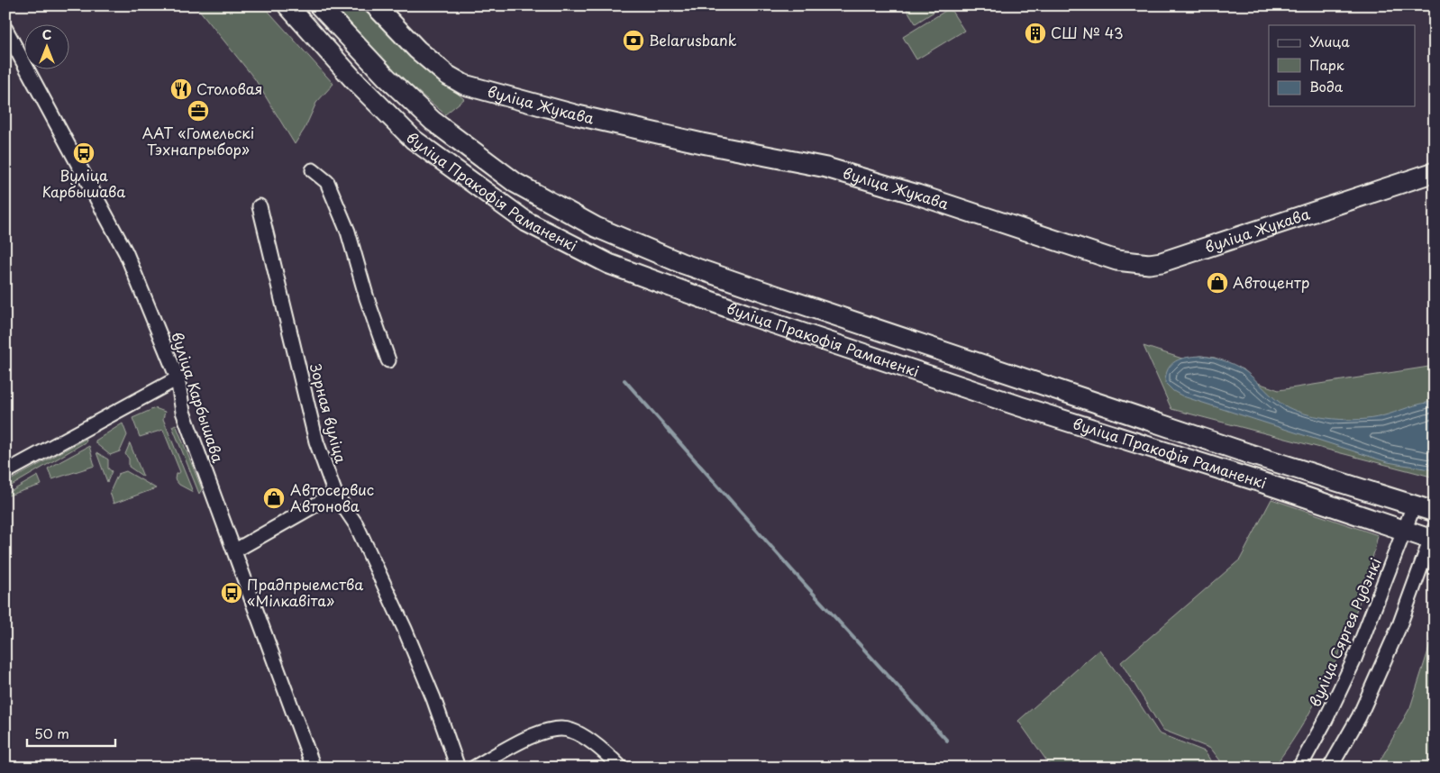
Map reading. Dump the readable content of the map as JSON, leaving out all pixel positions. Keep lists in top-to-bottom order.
{
  "streets": {
    "street": [
      "вуліца Жукава",
      "вуліца Пракофія Раманенкі",
      "вуліца Карбышава",
      "Зорная вуліца",
      "вуліца Сяргея Рудэнкі"
    ]
  },
  "crossings": [
    ["вуліца Пракофія Раманенкі", "вуліца Сяргея Рудэнкі"]
  ],
  "places": {
    "building": ["СШ № 43"],
    "bank": ["Belarusbank"],
    "restaurant": ["Столовая"],
    "office": ["ААТ «Гомельскі Тэхнапрыбор»"],
    "bus stop": ["Вуліца Карбышава", "Прадпрыемства «Мілкавіта»"],
    "shop": ["Автоцентр", "Автосервис Автонова"]
  },
  "legend": ["Улица", "Парк", "Вода"],
  "scale_bar": "50 m",
  "north": "top"
}
